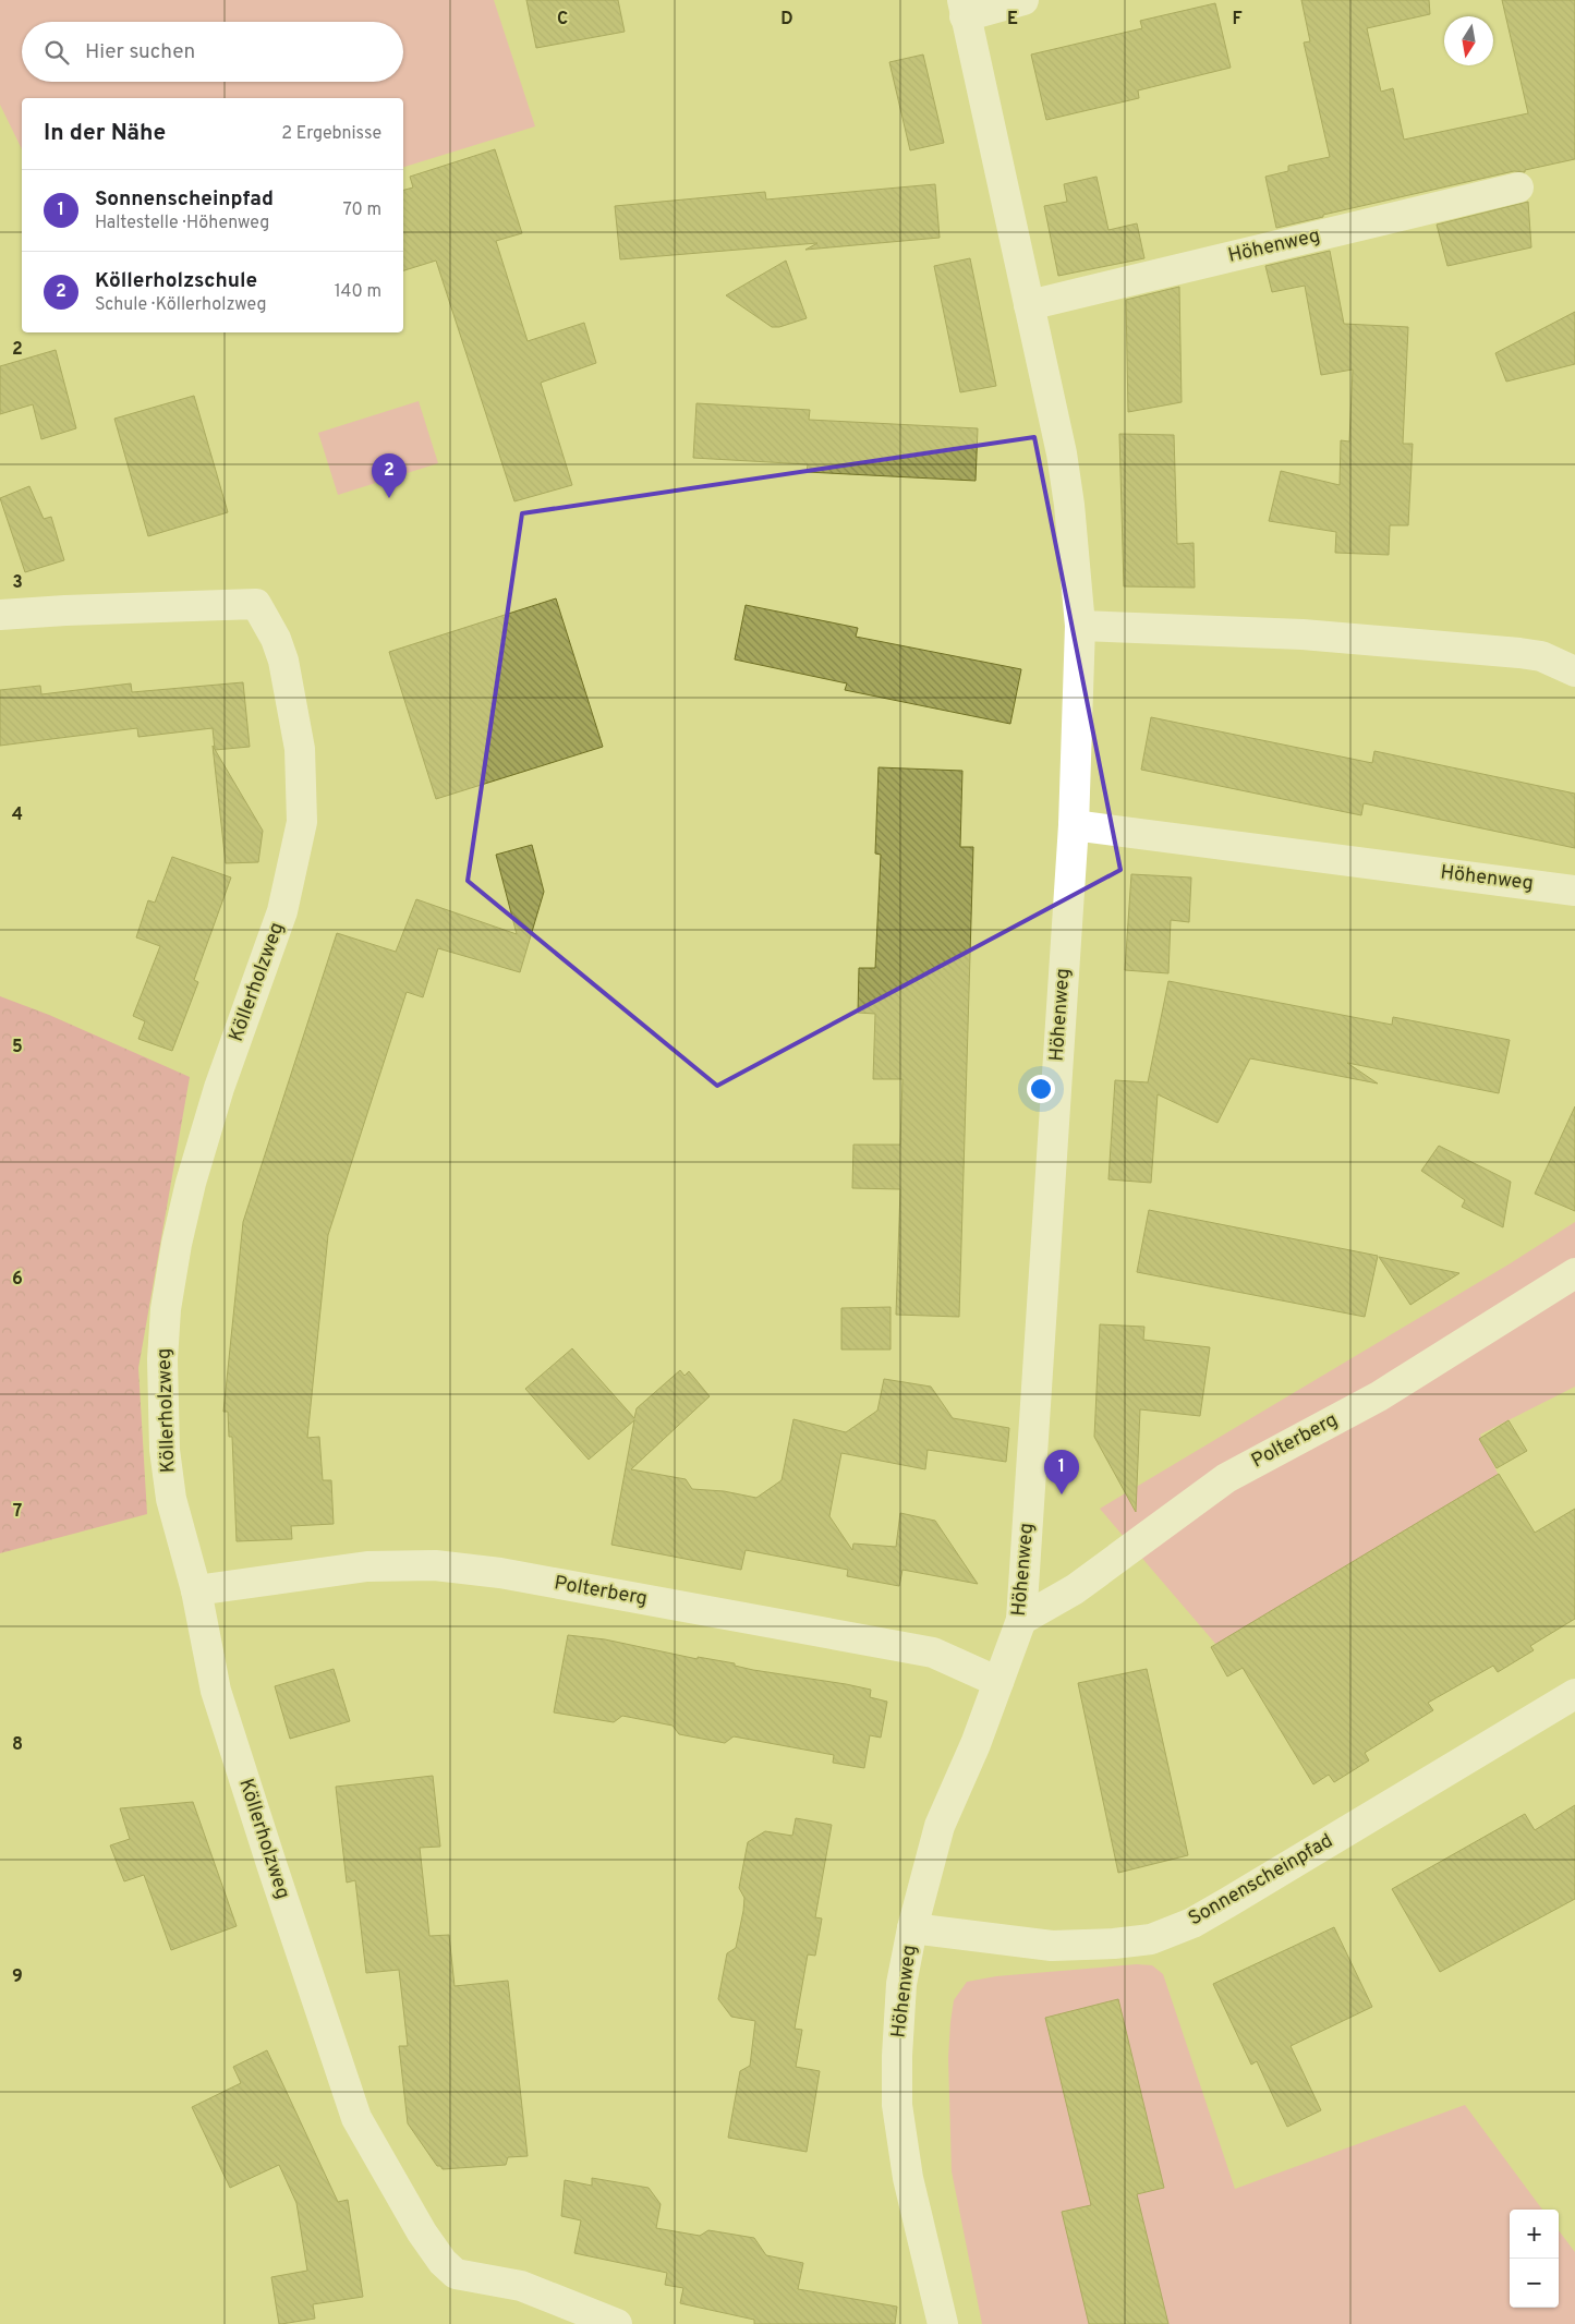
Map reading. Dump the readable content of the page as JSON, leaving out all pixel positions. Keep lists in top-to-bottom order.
{
  "streets": {
    "street": [
      "Höhenweg",
      "Köllerholzweg",
      "Polterberg",
      "Sonnenscheinpfad"
    ]
  },
  "crossings": [
    ["Höhenweg", "Polterberg"],
    ["Höhenweg", "Sonnenscheinpfad"],
    ["Köllerholzweg", "Polterberg"]
  ],
  "north": "bottom",
  "page": {
    "search": "Hier suchen",
    "heading": ["In der Nähe", "2 Ergebnisse"],
    "list": [
      {
        "mark": "1",
        "name": "Sonnenscheinpfad",
        "note": "Haltestelle · Höhenweg",
        "value": "70 m"
      },
      {
        "mark": "2",
        "name": "Köllerholzschule",
        "note": "Schule · Köllerholzweg",
        "value": "140 m"
      }
    ],
    "pins": ["2", "1"],
    "map_buttons": ["+", "−"]
  },
  "grid": {
    "columns": [
      "C",
      "D",
      "E",
      "F"
    ],
    "rows": [
      "2",
      "3",
      "4",
      "5",
      "6",
      "7",
      "8",
      "9"
    ]
  }
}
